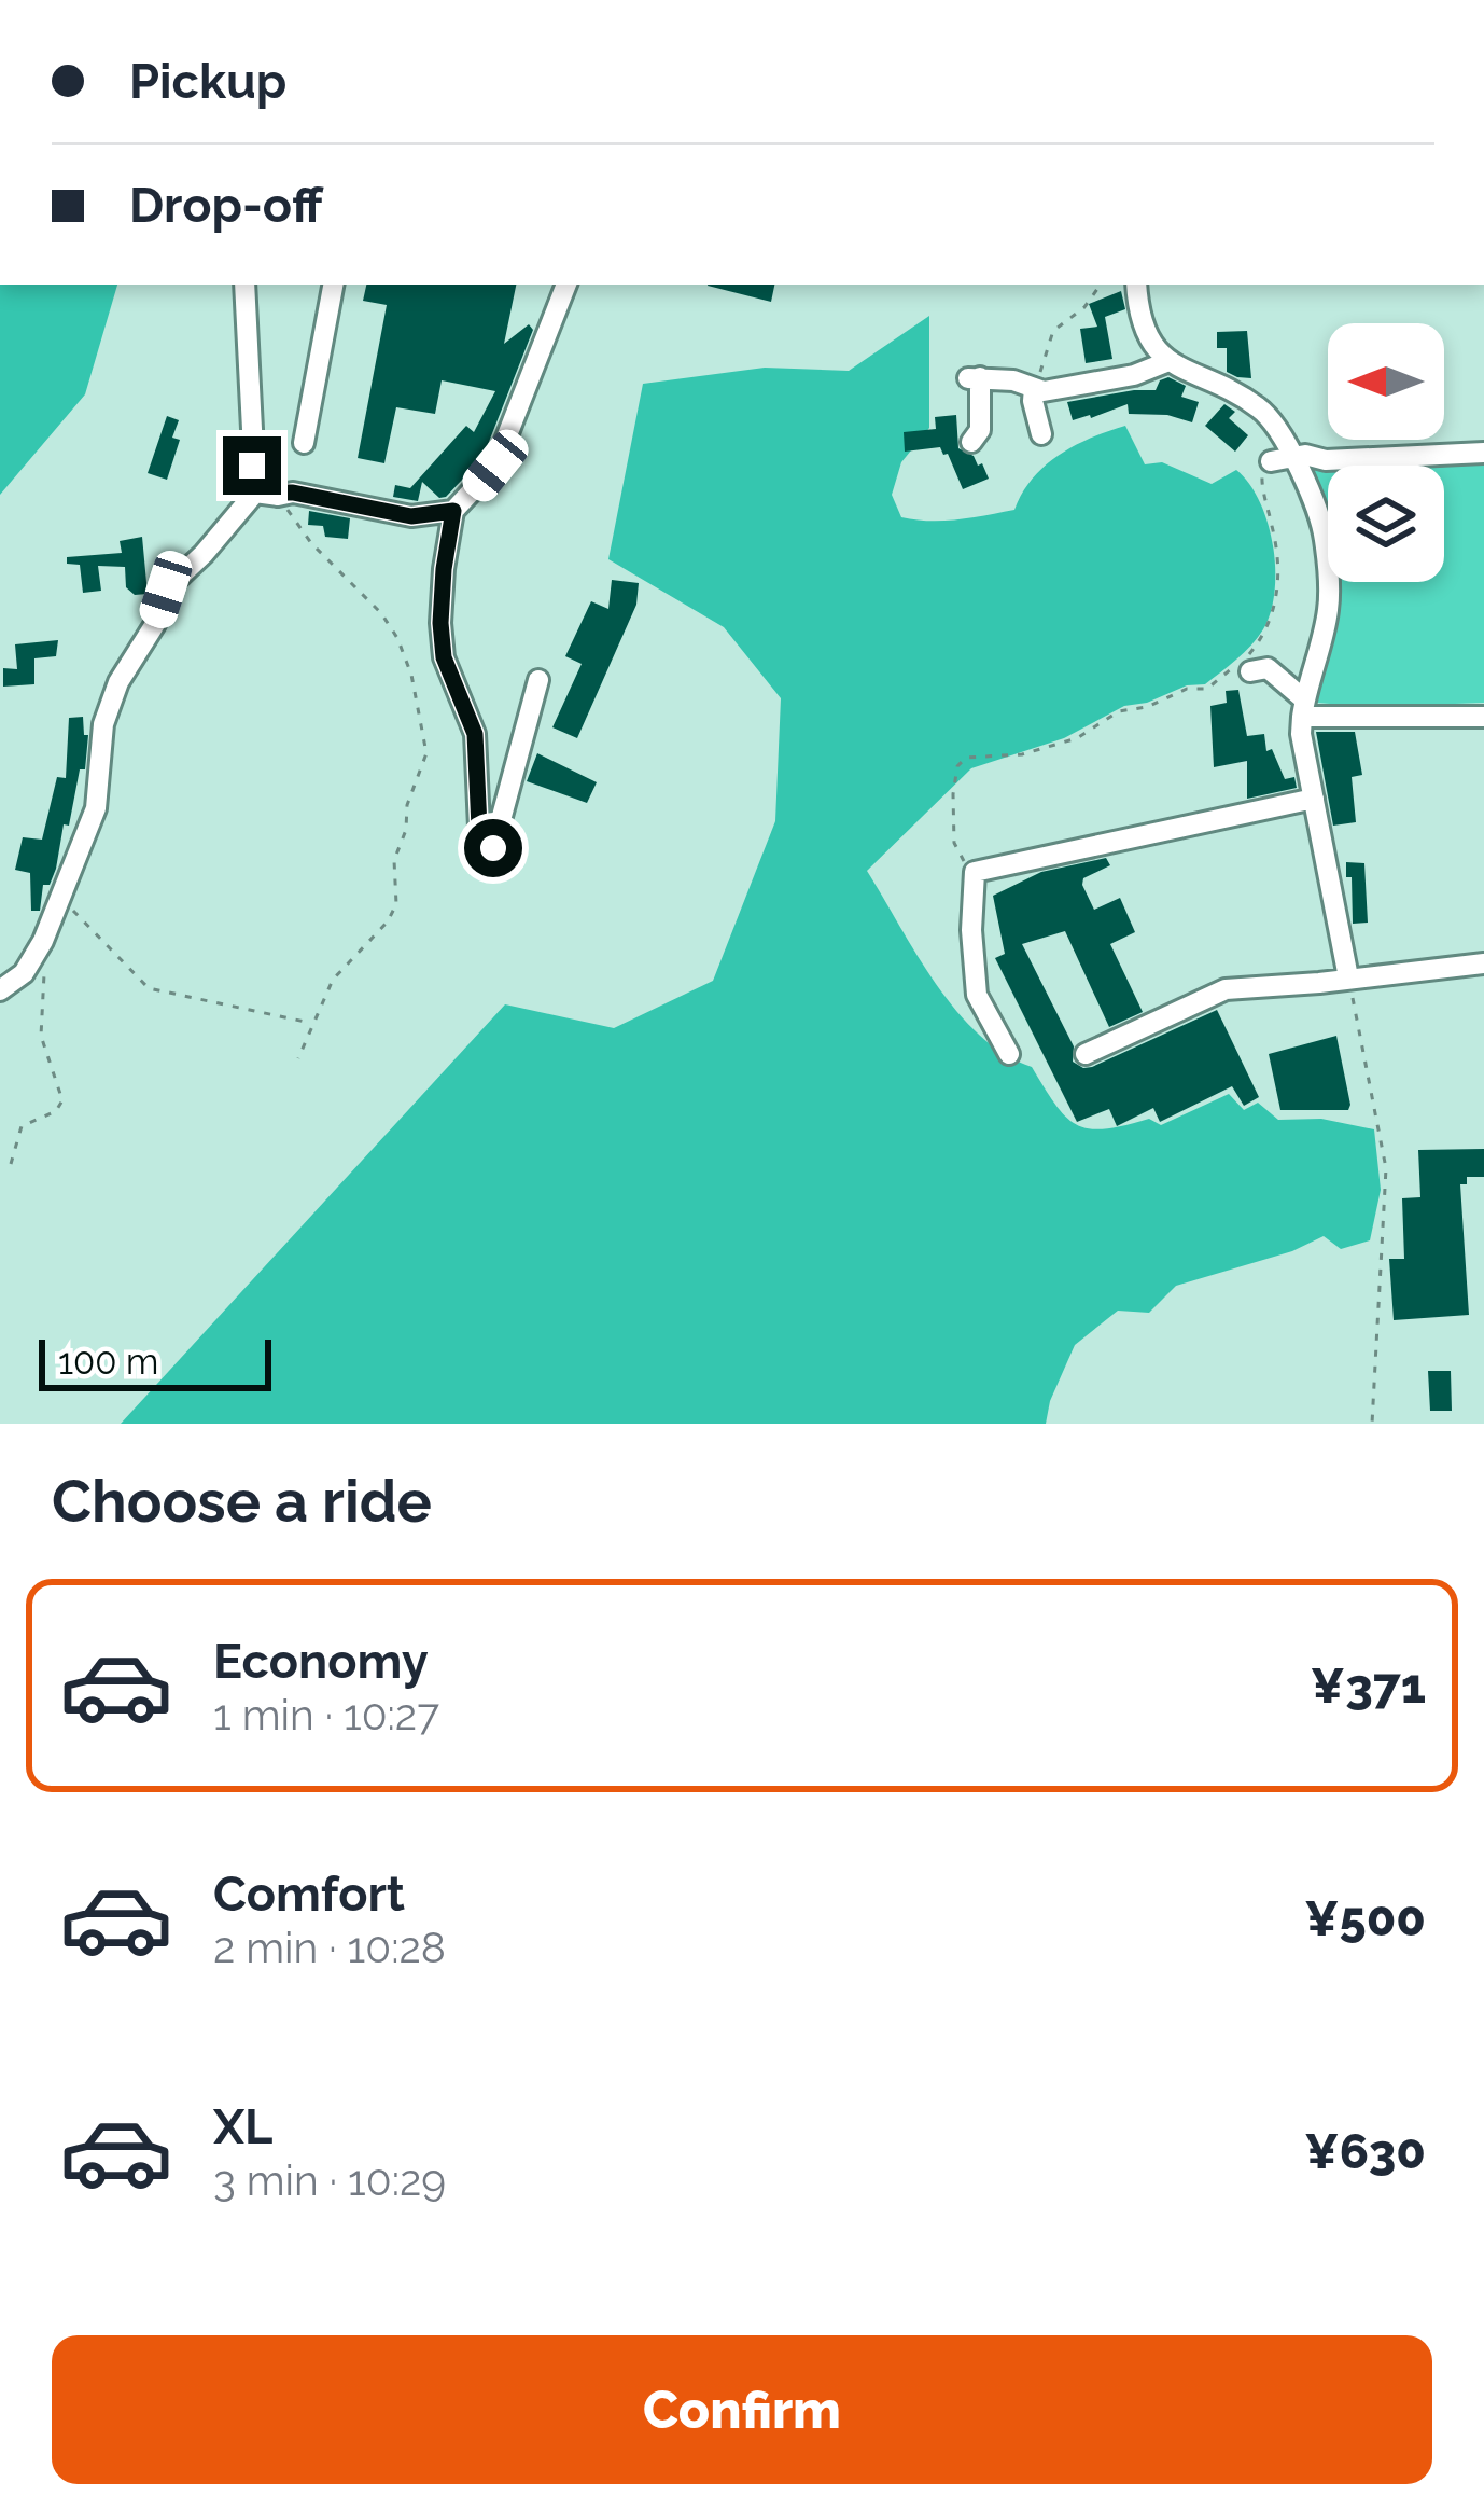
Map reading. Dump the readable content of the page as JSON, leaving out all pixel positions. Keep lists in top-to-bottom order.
{
  "scale_bar": "100 m",
  "north": "left",
  "page": {
    "banner": ["Pickup", "Drop-off"],
    "scale": "100 m",
    "heading": "Choose a ride",
    "list": [
      {
        "name": "Economy",
        "note": "1 min · 10:27",
        "value": "¥371"
      },
      {
        "name": "Comfort",
        "note": "2 min · 10:28",
        "value": "¥500"
      },
      {
        "name": "XL",
        "note": "3 min · 10:29",
        "value": "¥630"
      }
    ],
    "buttons": "Confirm"
  }
}
